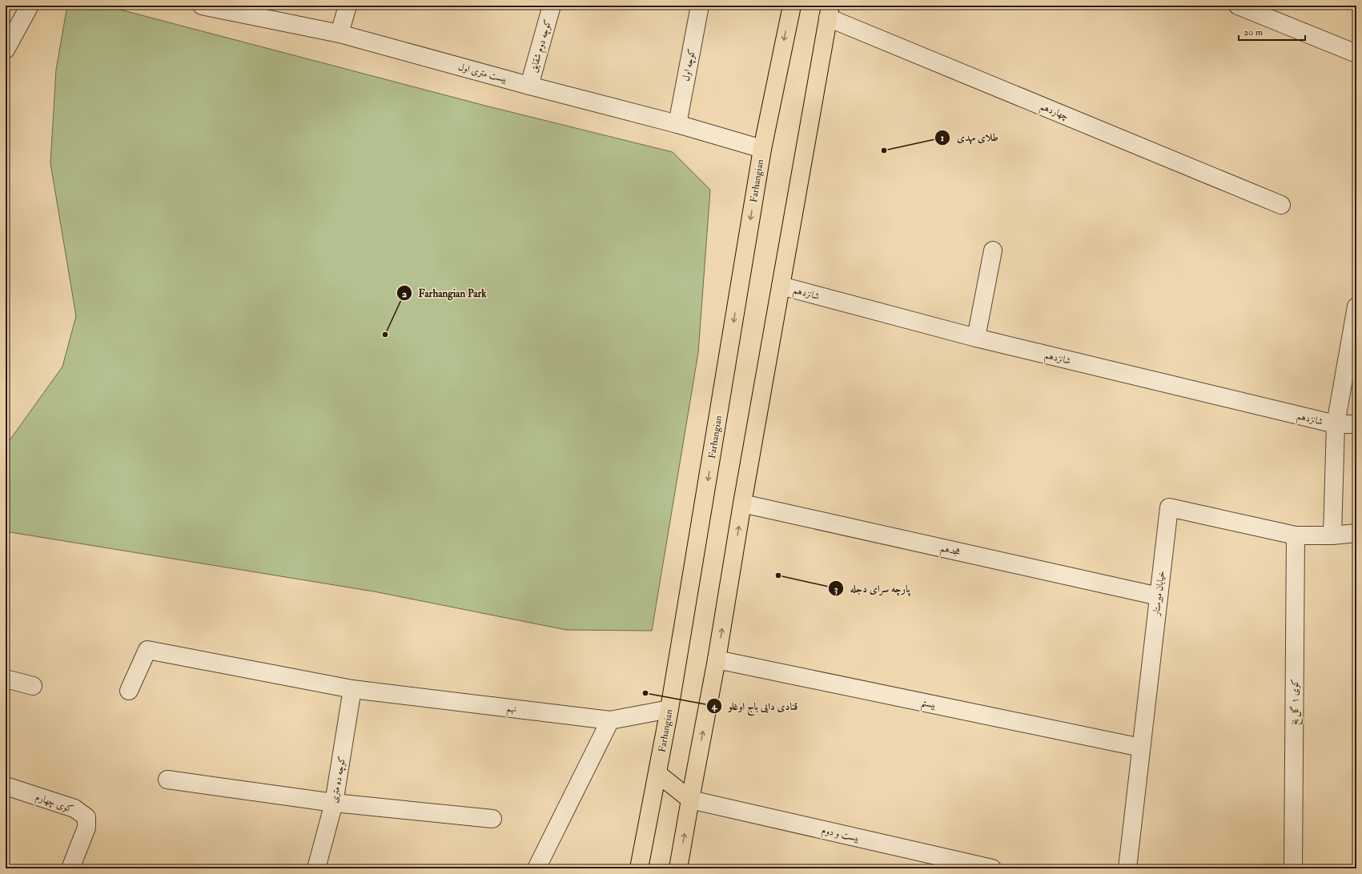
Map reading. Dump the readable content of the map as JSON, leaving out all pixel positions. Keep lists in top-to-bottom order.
{
  "streets": {
    "main road": ["Farhangian"],
    "street": [
      "کوچه دوم شقایق",
      "کوچه اول",
      "بیست متری اول",
      "چهاردهم",
      "شانزدهم",
      "هجدهم",
      "خیابان میرستار",
      "کوی ۱ گل یخ",
      "بیستم",
      "نهم",
      "کوچه ده متری",
      "کوی چهارم",
      "بیست و دوم"
    ]
  },
  "crossings": [
    ["کوچه دوم شقایق", "بیست متری اول"],
    ["کوچه اول", "بیست متری اول"],
    ["بیست متری اول", "Farhangian"],
    ["Farhangian", "نهم"],
    ["هجدهم", "خیابان میرستار"],
    ["خیابان میرستار", "کوی ۱ گل یخ"],
    ["خیابان میرستار", "بیستم"],
    ["نهم", "کوچه ده متری"]
  ],
  "places": [
    "طلای مهدی",
    "Farhangian Park",
    "پارچه سرای دجله",
    "قنادی دایی باج اوغلو"
  ],
  "scale_bar": "20 m"
}
